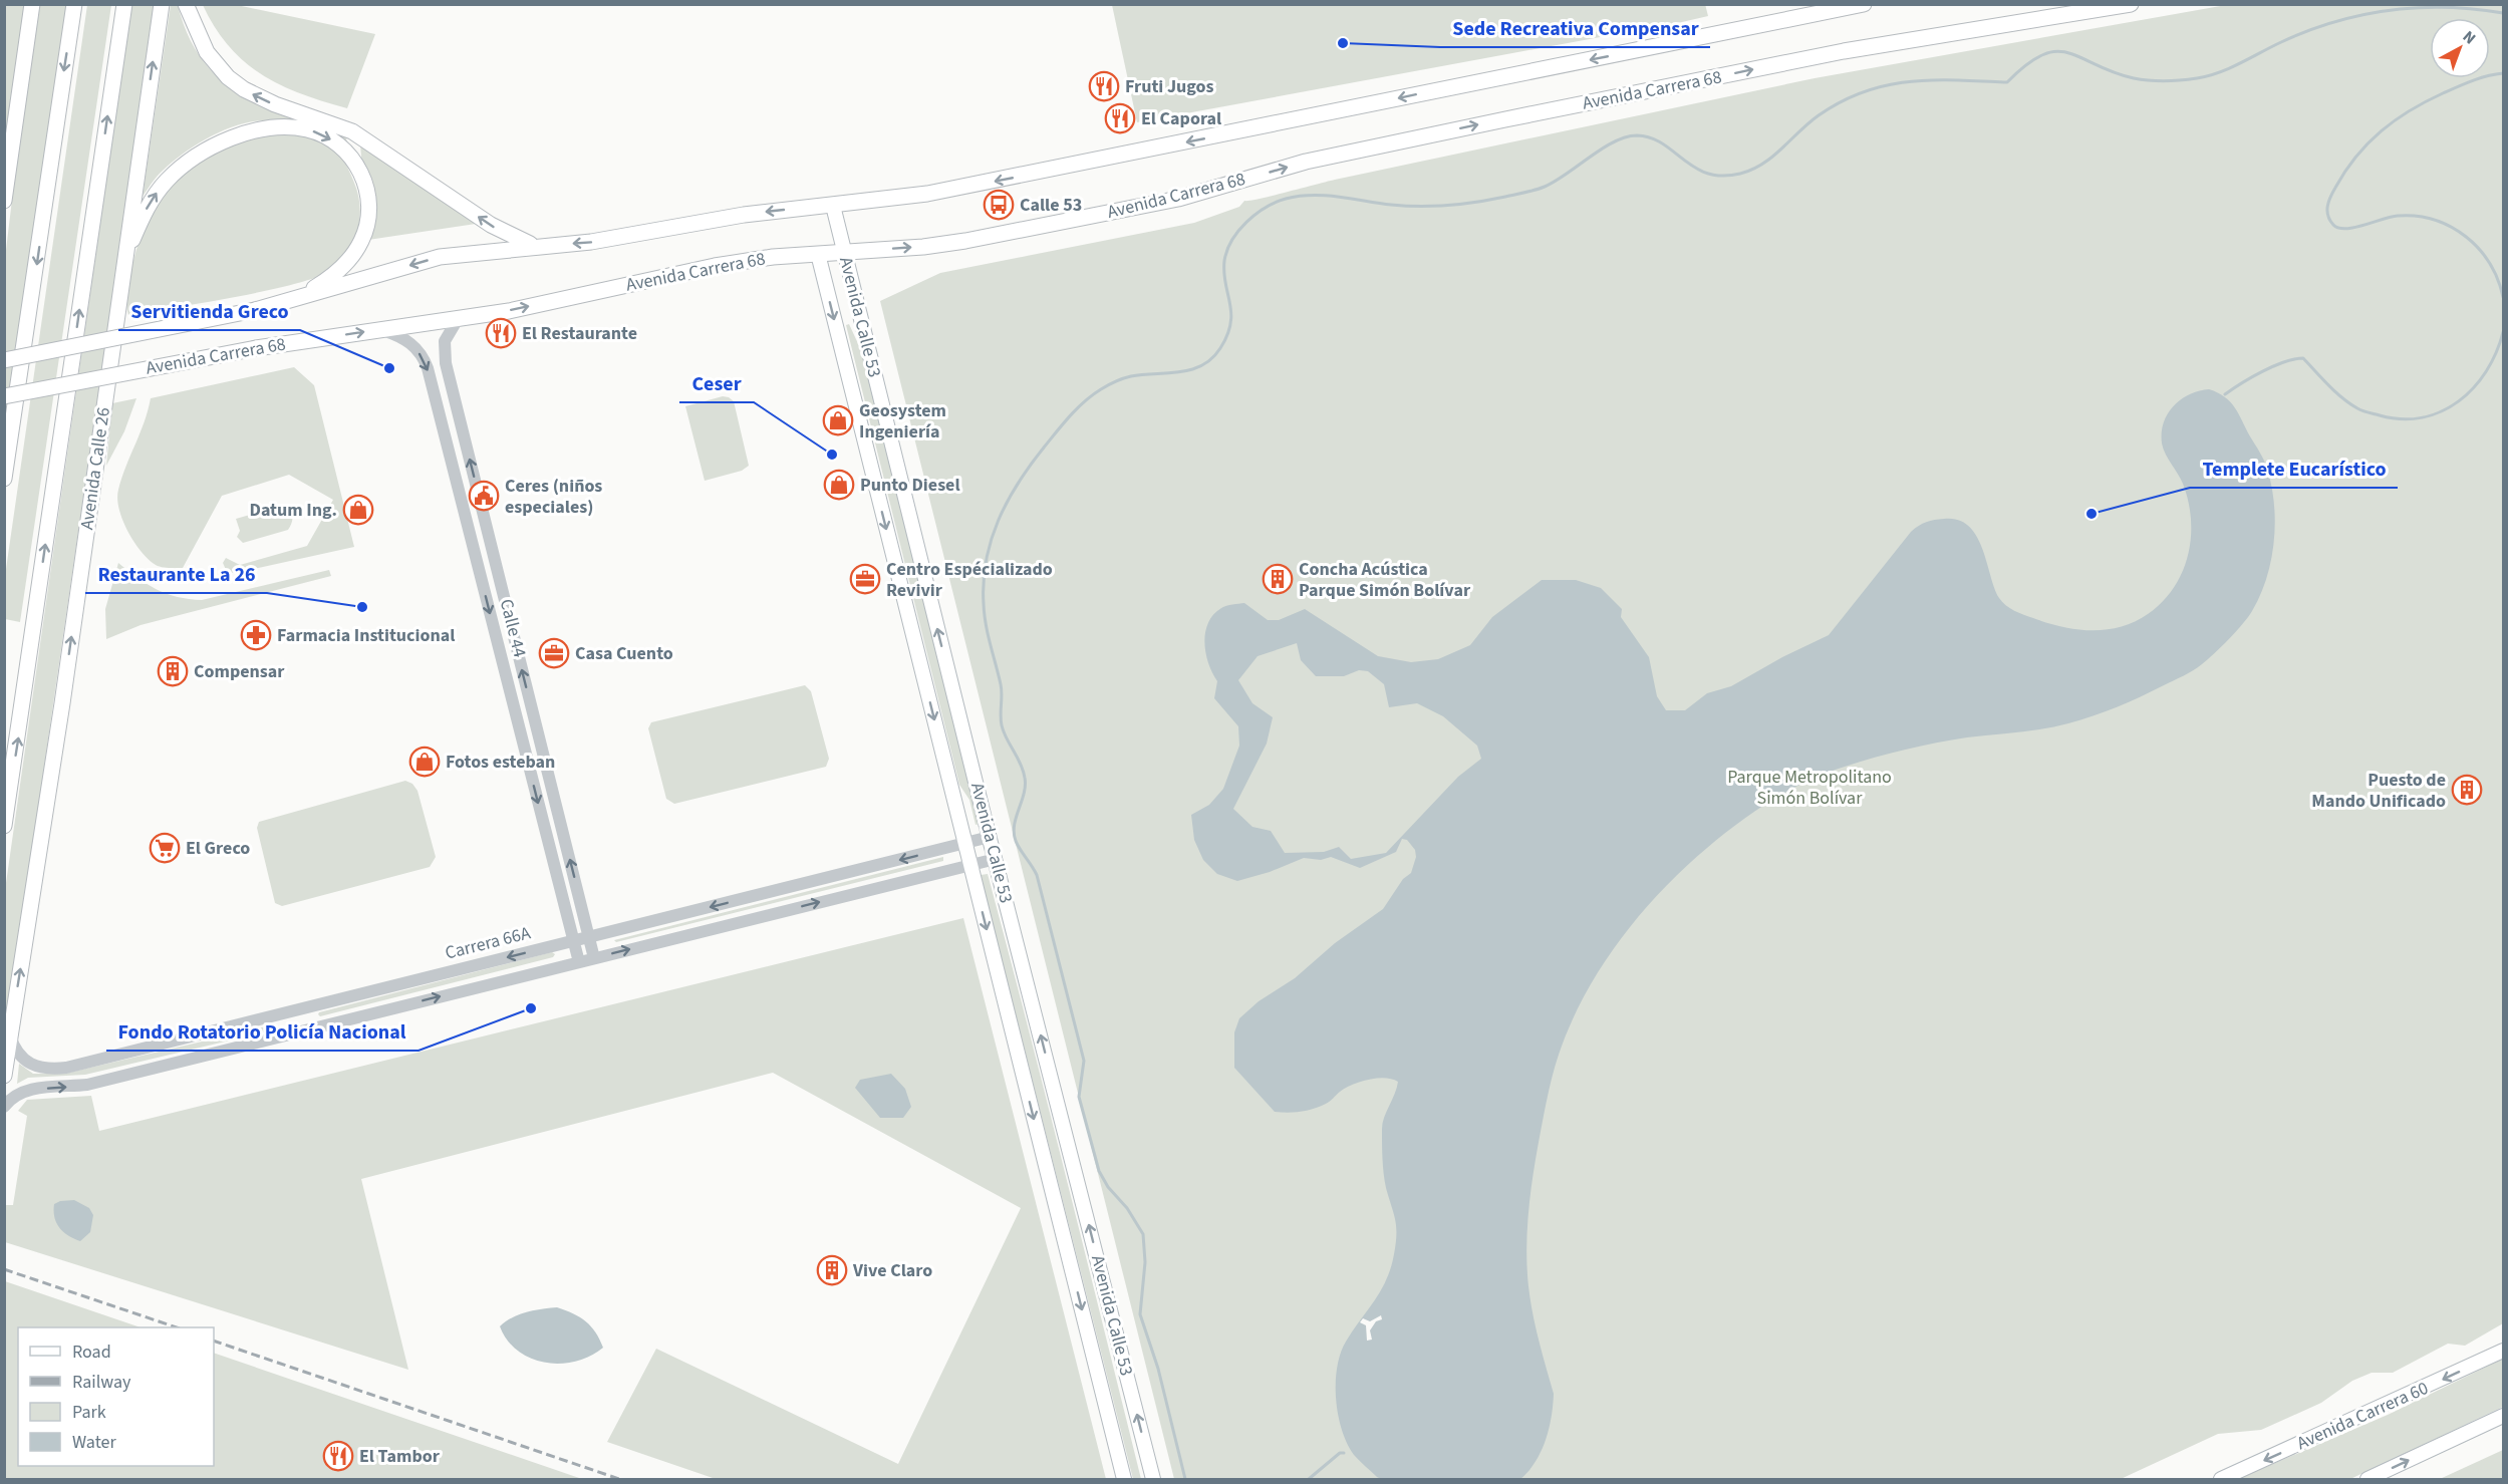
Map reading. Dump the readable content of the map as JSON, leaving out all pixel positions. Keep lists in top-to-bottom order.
{
  "streets": {
    "main road": [
      "Avenida Carrera 68",
      "Avenida Calle 53",
      "Avenida Calle 26",
      "Avenida Carrera 60"
    ],
    "street": ["Calle 44", "Carrera 66A"]
  },
  "crossings": [
    ["Avenida Carrera 68", "Avenida Calle 53"],
    ["Avenida Carrera 68", "Calle 44"],
    ["Avenida Calle 53", "Carrera 66A"],
    ["Avenida Calle 26", "Carrera 66A"],
    ["Calle 44", "Carrera 66A"]
  ],
  "parks": ["Parque Metropolitano Simón Bolívar"],
  "places": {
    "other": [
      "Sede Recreativa Compensar",
      "Servitienda Greco",
      "Ceser",
      "Templete Eucarístico",
      "Restaurante La 26",
      "Fondo Rotatorio Policía Nacional"
    ],
    "restaurant": [
      "Fruti Jugos",
      "El Caporal",
      "El Restaurante",
      "El Tambor"
    ],
    "bus stop": ["Calle 53"],
    "shop": [
      "Geosystem Ingeniería",
      "Punto Diesel",
      "Datum Ing.",
      "Fotos esteban"
    ],
    "public building": ["Ceres (niños especiales)"],
    "office": ["Centro Espécializado Revivir", "Casa Cuento"],
    "building": [
      "Concha Acústica Parque Simón Bolívar",
      "Compensar",
      "Puesto de Mando Unificado",
      "Vive Claro"
    ],
    "pharmacy": ["Farmacia Institucional"],
    "supermarket": ["El Greco"]
  },
  "legend": [
    "Road",
    "Railway",
    "Park",
    "Water"
  ],
  "north": "top right"
}
